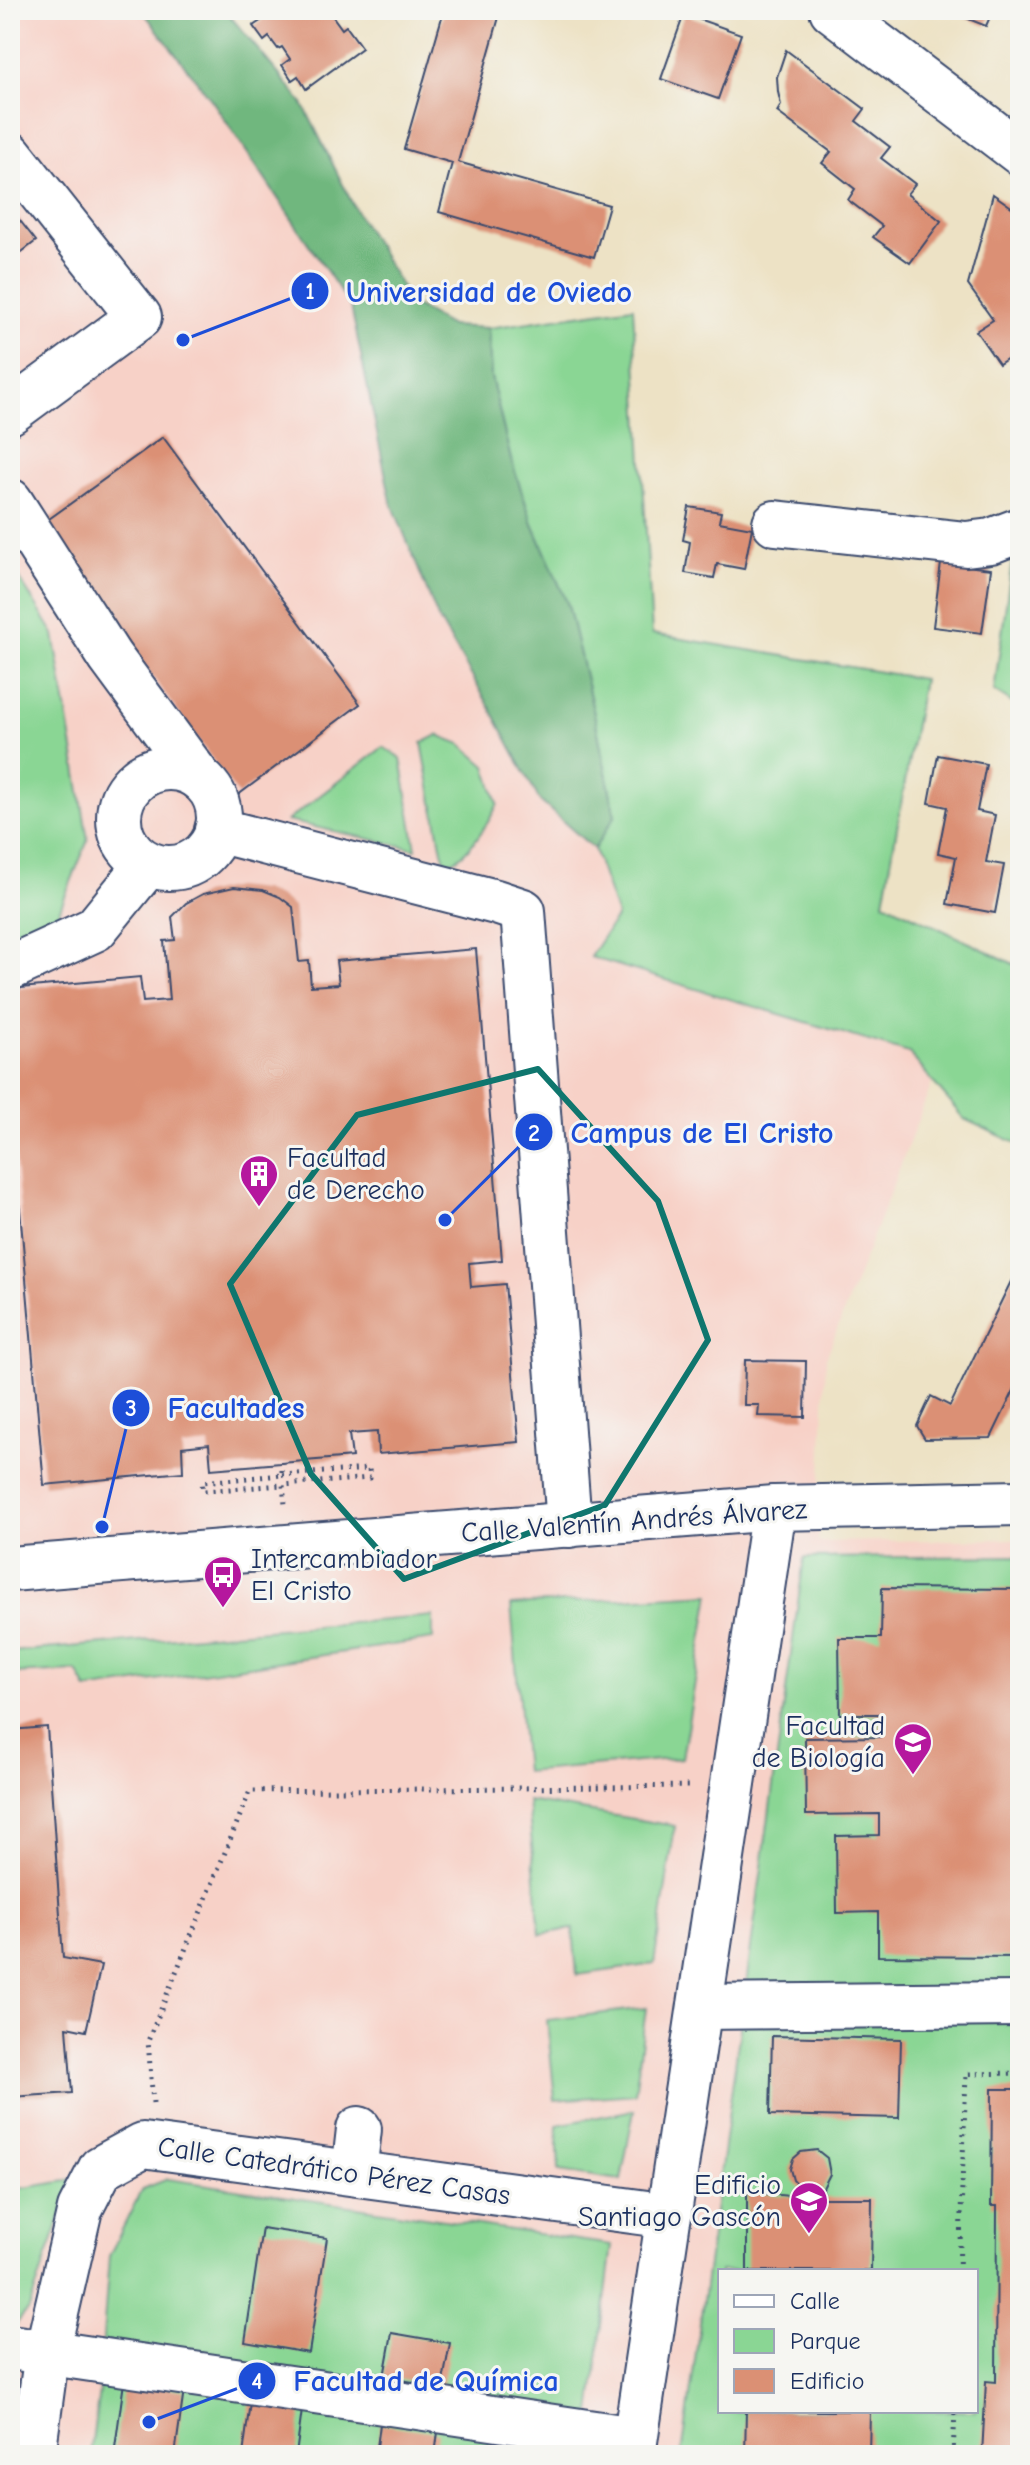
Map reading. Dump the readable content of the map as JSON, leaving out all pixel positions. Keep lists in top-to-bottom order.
{
  "streets": {
    "street": ["Calle Valentín Andrés Álvarez", "Calle Catedrático Pérez Casas"]
  },
  "places": {
    "other": [
      "Universidad de Oviedo",
      "Campus de El Cristo",
      "Facultades",
      "Facultad de Química"
    ],
    "building": ["Facultad de Derecho"],
    "bus stop": ["Intercambiador El Cristo"],
    "school or university": ["Facultad de Biología", "Edificio Santiago Gascón"]
  },
  "legend": ["Calle", "Parque", "Edificio"]
}
